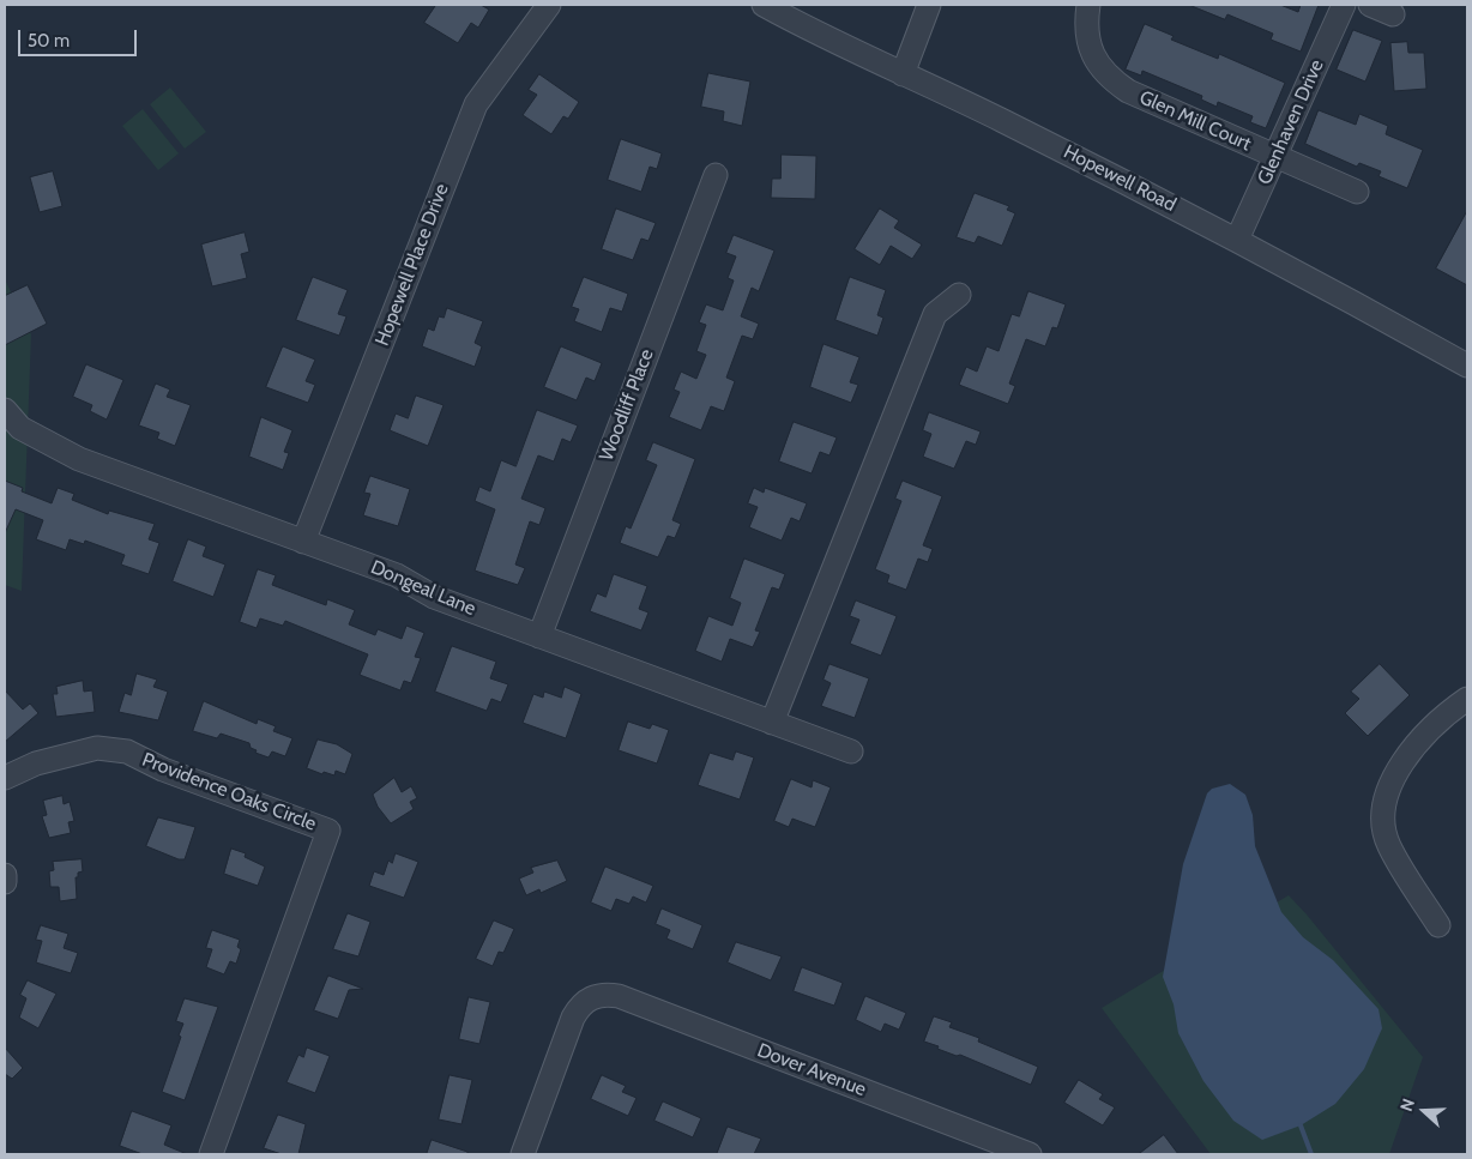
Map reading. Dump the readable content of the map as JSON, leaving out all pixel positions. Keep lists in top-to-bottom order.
{
  "streets": {
    "street": [
      "Glen Mill Court",
      "Glenhaven Drive",
      "Hopewell Road",
      "Hopewell Place Drive",
      "Woodliff Place",
      "Dongeal Lane",
      "Providence Oaks Circle",
      "Dover Avenue"
    ]
  },
  "crossings": [
    ["Glen Mill Court", "Glenhaven Drive"],
    ["Glenhaven Drive", "Hopewell Road"],
    ["Hopewell Place Drive", "Dongeal Lane"],
    ["Woodliff Place", "Dongeal Lane"]
  ],
  "scale_bar": "50 m",
  "north": "left"
}
